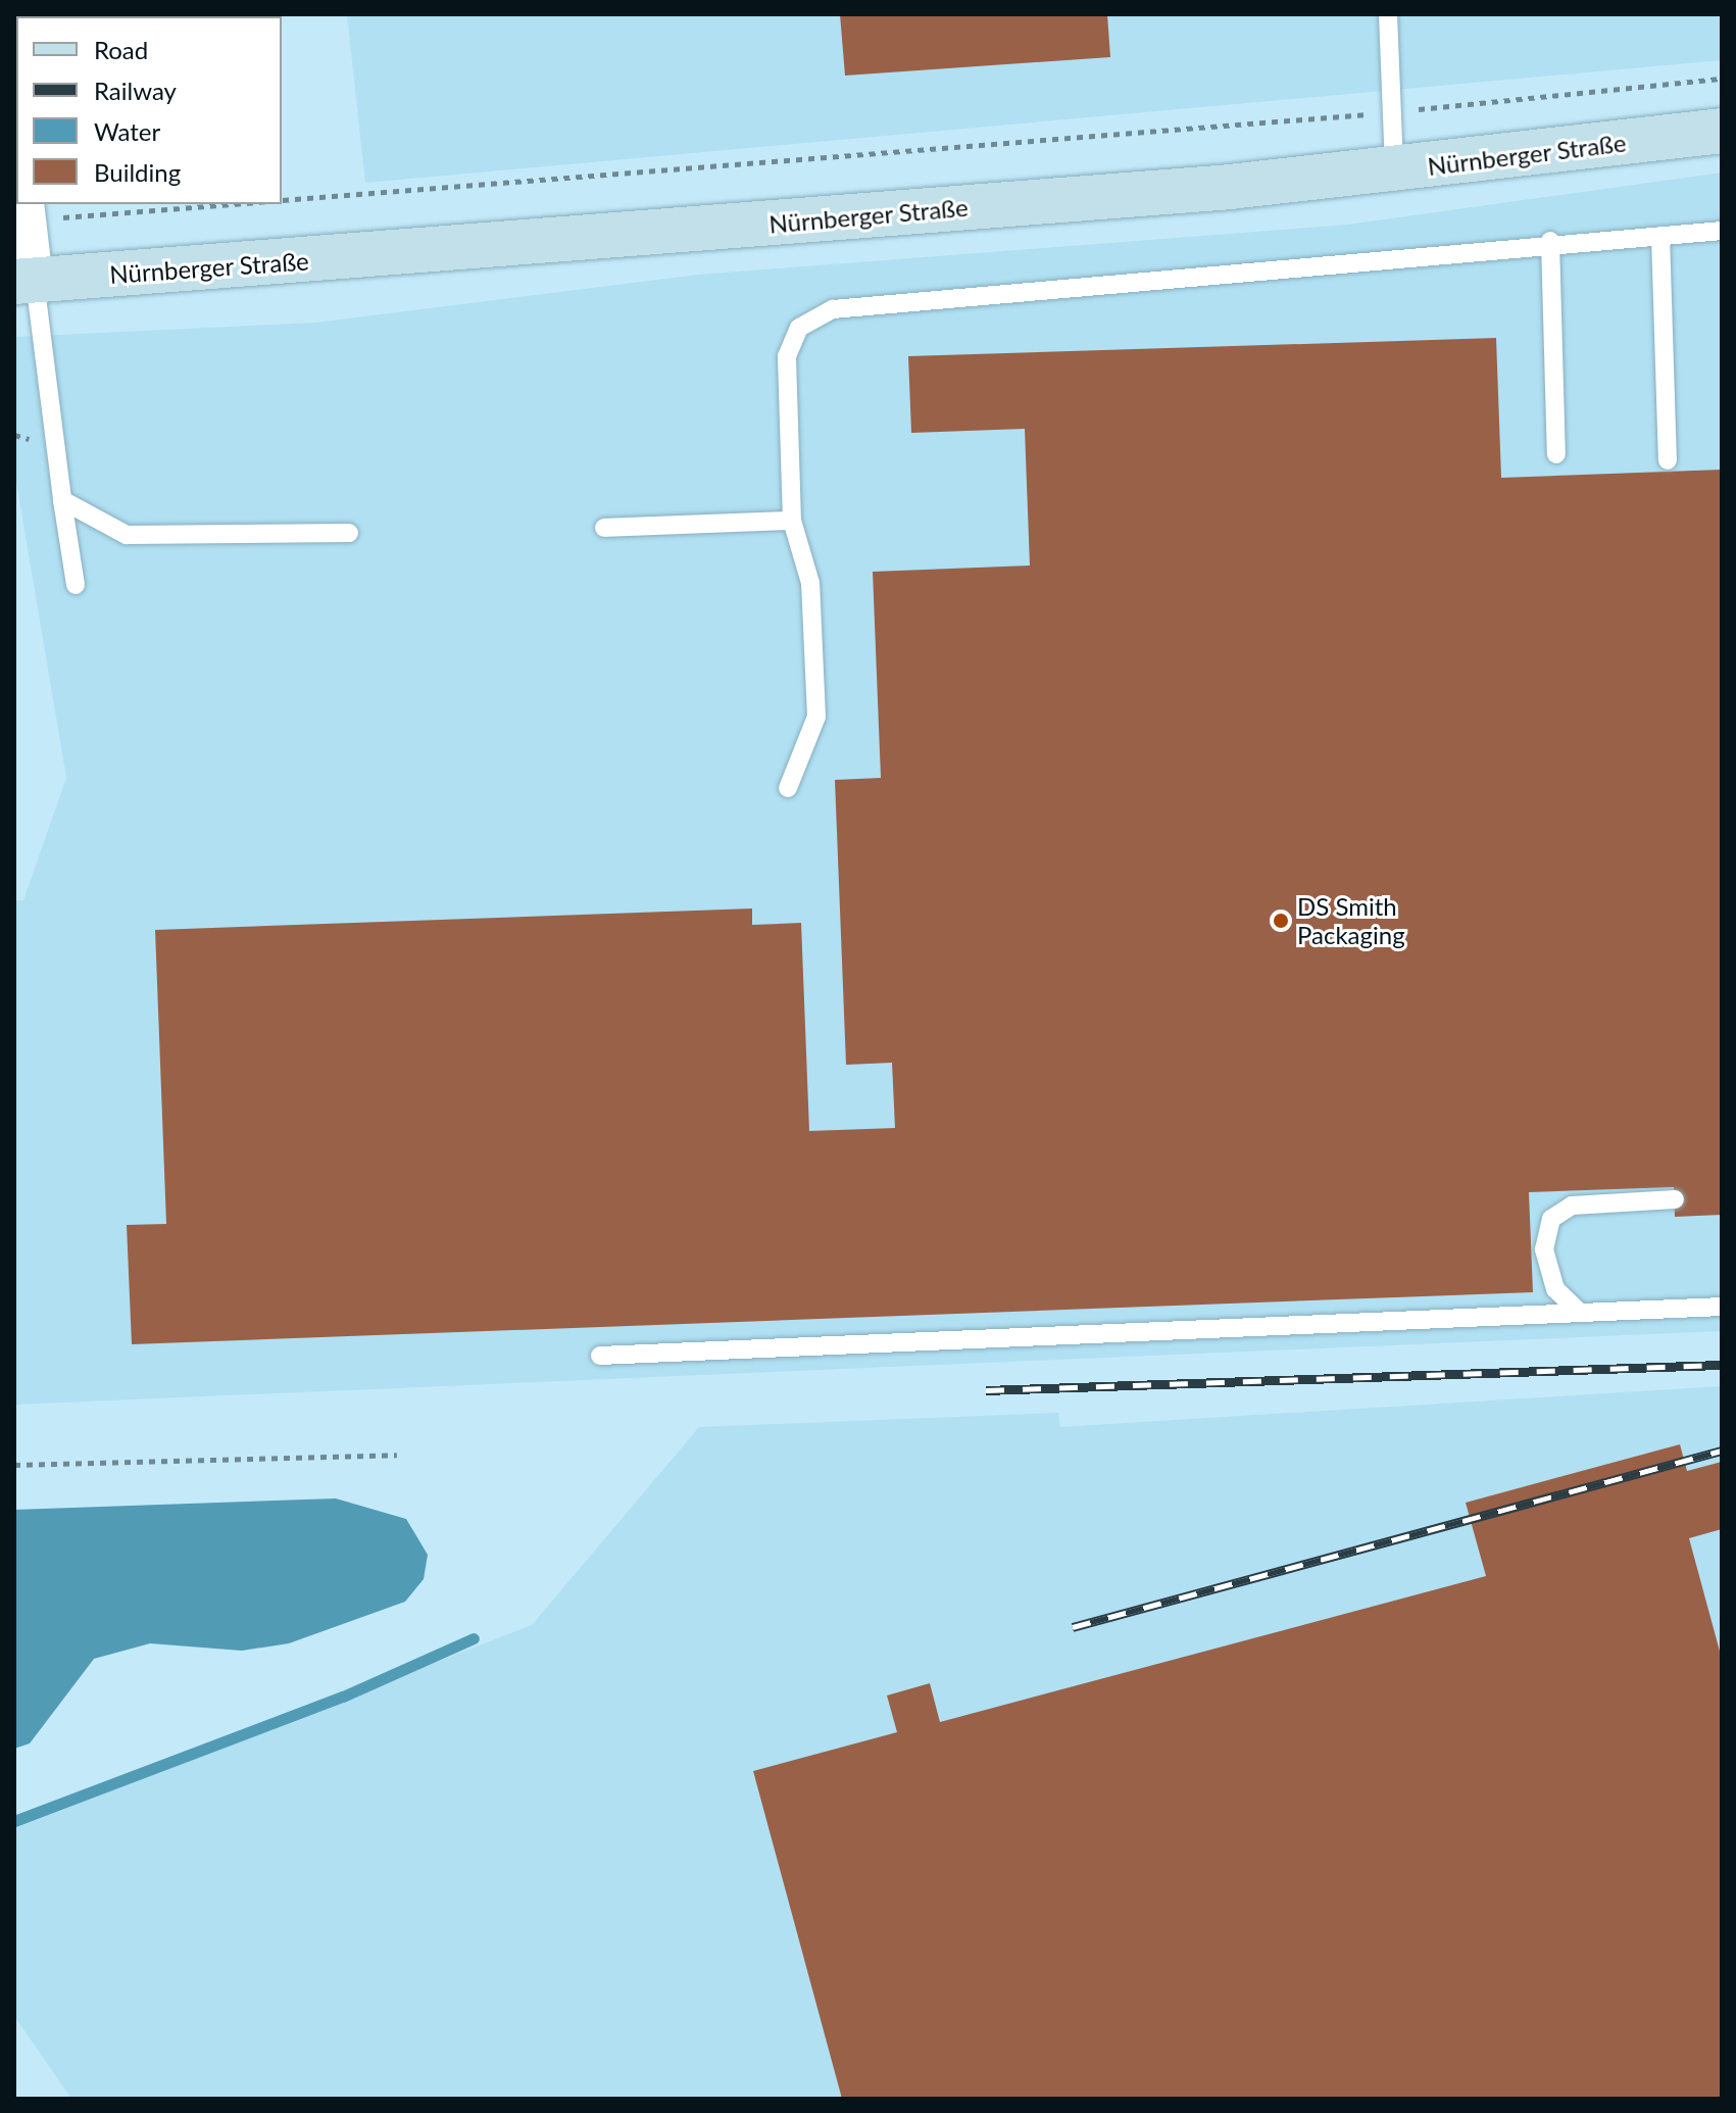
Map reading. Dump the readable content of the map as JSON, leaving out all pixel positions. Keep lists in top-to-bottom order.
{
  "streets": {
    "main road": ["Nürnberger Straße"]
  },
  "places": ["DS Smith Packaging"],
  "legend": [
    "Road",
    "Railway",
    "Water",
    "Building"
  ]
}
